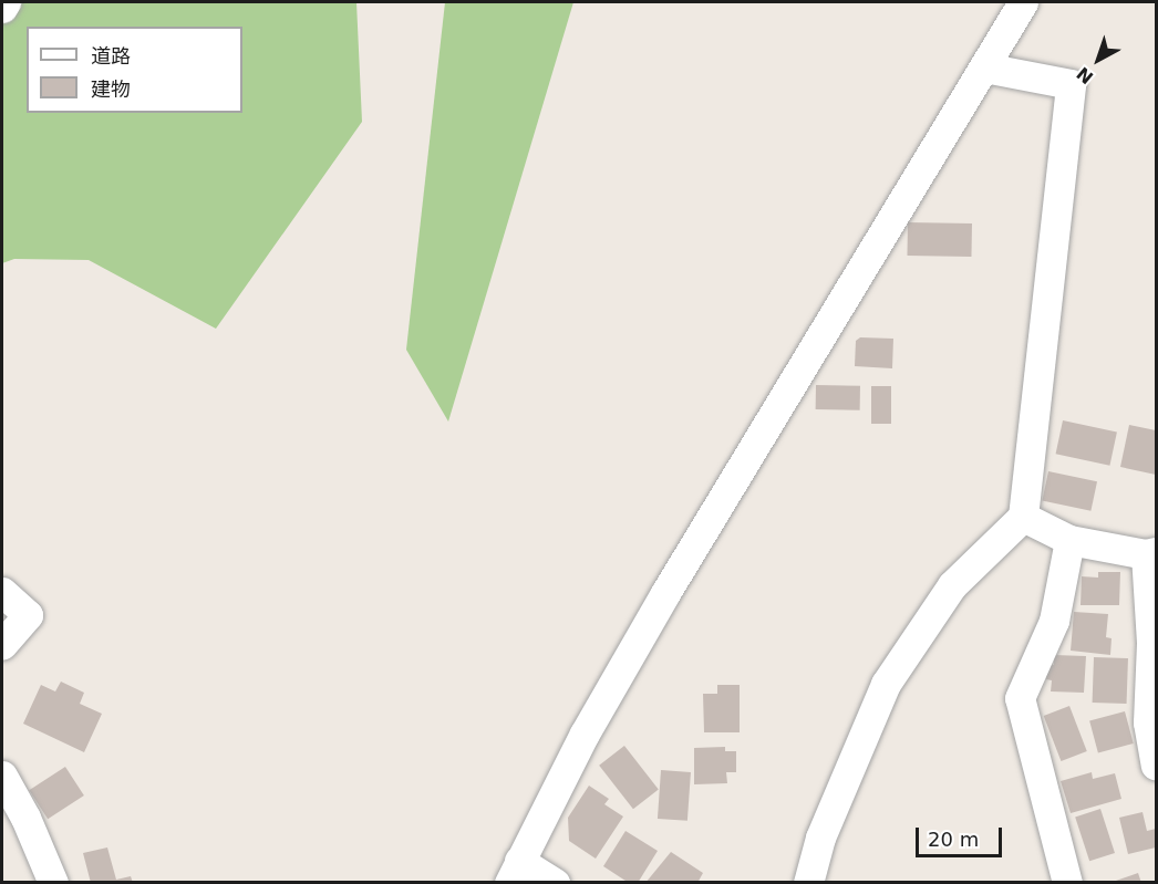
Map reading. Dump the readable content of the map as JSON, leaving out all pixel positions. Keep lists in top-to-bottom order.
{
  "legend": ["道路", "建物"],
  "scale_bar": "20 m",
  "north": "bottom left"
}
